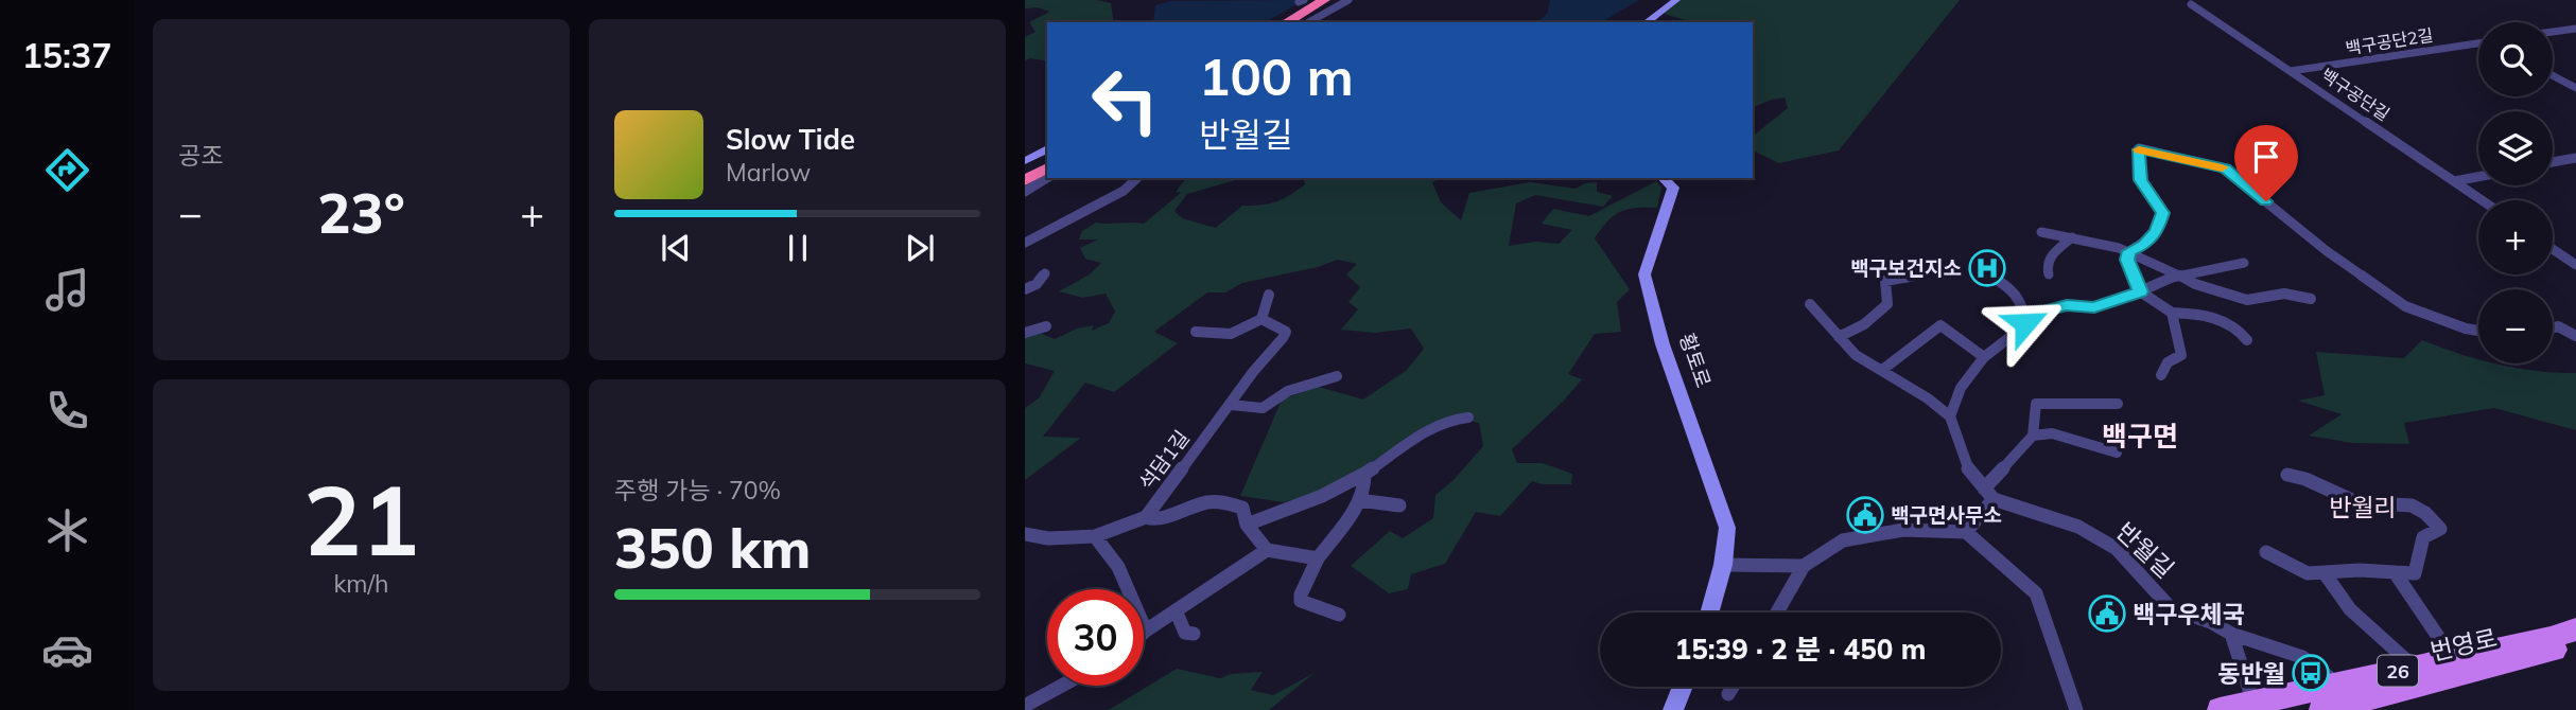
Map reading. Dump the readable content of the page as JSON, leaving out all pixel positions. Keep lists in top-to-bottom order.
{
  "streets": {
    "main road": ["황토로", "번영로", "26"],
    "street": [
      "백구공단2길",
      "백구공단길",
      "석담1길",
      "반월길"
    ]
  },
  "crossings": [
    ["백구공단2길", "백구공단길"],
    ["반월길", "번영로"]
  ],
  "districts": ["백구면", "반월리"],
  "places": {
    "hospital": ["백구보건지소"],
    "public building": ["백구면사무소", "백구우체국"],
    "bus stop": ["동반월"]
  },
  "page": {
    "tabs": "15:37",
    "tile": [
      "공조",
      ["21", "km/h"],
      ["주행 가능 · 70%", "350 km"]
    ],
    "map_buttons": ["+", "−"],
    "turn": ["100 m", "반월길"],
    "song": ["Slow Tide", "Marlow"],
    "heat": ["−", "23°", "+"],
    "limit": "30",
    "trip": "15:39 · 2 분 · 450 m"
  }
}
